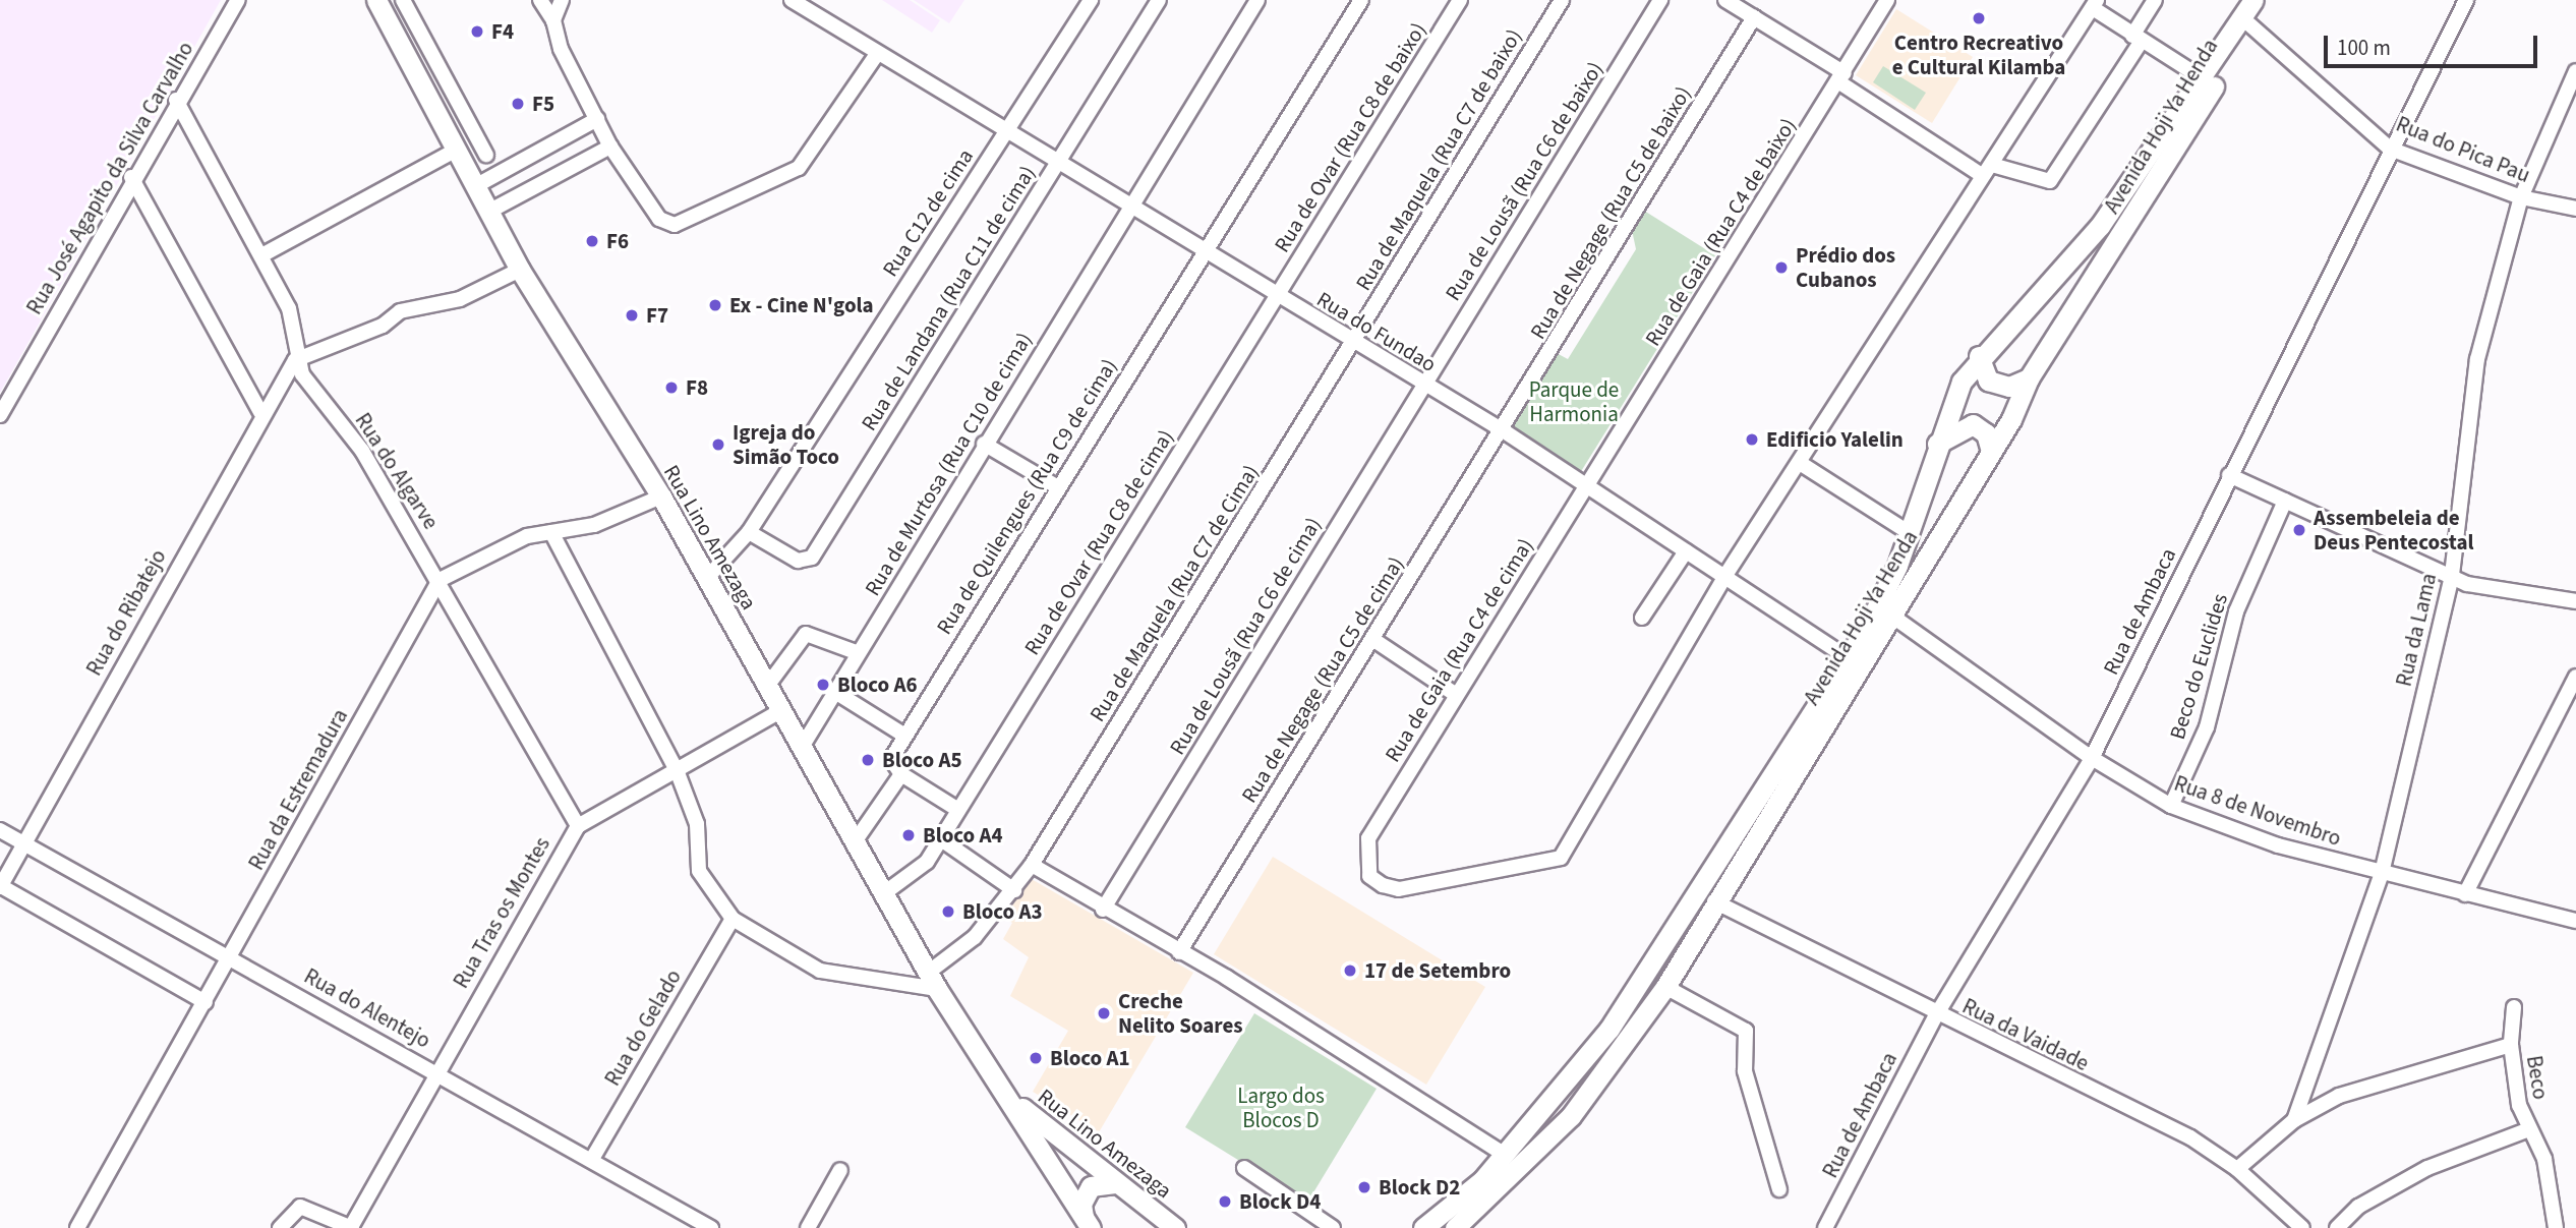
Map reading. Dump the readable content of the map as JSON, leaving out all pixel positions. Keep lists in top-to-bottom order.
{
  "streets": {
    "main road": ["Avenida Hoji Ya Henda", "Rua Lino Amezaga"],
    "street": [
      "Rua de Ovar (Rua C8 de baixo)",
      "Rua do Pica Pau",
      "Rua de Maquela (Rua C7 de baixo)",
      "Rua José Agapito da Silva Carvalho",
      "Rua de Lousã (Rua C6 de baixo)",
      "Rua C12 de cima",
      "Rua de Negage (Rua C5 de baixo)",
      "Rua de Gaia (Rua C4 de baixo)",
      "Rua de Landana (Rua C11 de cima)",
      "Rua do Fundao",
      "Rua de Murtosa (Rua C10 de cima)",
      "Rua do Algarve",
      "Rua de Quilengues (Rua C9 de cima)",
      "Rua de Ovar (Rua C8 de cima)",
      "Rua de Maquela (Rua C7 de Cima)",
      "Rua de Ambaca",
      "Rua do Ribatejo",
      "Rua da Lama",
      "Rua de Lousã (Rua C6 de cima)",
      "Rua de Gaia (Rua C4 de cima)",
      "Beco do Euclides",
      "Rua de Negage (Rua C5 de cima)",
      "Rua da Estremadura",
      "Rua 8 de Novembro",
      "Rua Tras os Montes",
      "Rua do Alentejo",
      "Rua do Gelado",
      "Rua da Vaidade",
      "Beco"
    ]
  },
  "crossings": [
    ["Avenida Hoji Ya Henda", "Rua do Pica Pau"],
    ["Avenida Hoji Ya Henda", "Rua do Fundao"],
    ["Avenida Hoji Ya Henda", "Rua 8 de Novembro"],
    ["Avenida Hoji Ya Henda", "Rua da Vaidade"],
    ["Rua de Ovar (Rua C8 de baixo)", "Rua do Fundao"],
    ["Rua de Ovar (Rua C8 de baixo)", "Rua de Ovar (Rua C8 de cima)"],
    ["Rua do Pica Pau", "Rua de Ambaca"],
    ["Rua do Pica Pau", "Rua da Lama"],
    ["Rua de Maquela (Rua C7 de baixo)", "Rua do Fundao"],
    ["Rua de Maquela (Rua C7 de baixo)", "Rua de Maquela (Rua C7 de Cima)"],
    ["Rua de Lousã (Rua C6 de baixo)", "Rua do Fundao"],
    ["Rua de Lousã (Rua C6 de baixo)", "Rua de Lousã (Rua C6 de cima)"],
    ["Rua C12 de cima", "Rua de Landana (Rua C11 de cima)"],
    ["Rua C12 de cima", "Rua do Fundao"],
    ["Rua C12 de cima", "Rua Lino Amezaga"],
    ["Rua de Negage (Rua C5 de baixo)", "Rua do Fundao"],
    ["Rua de Negage (Rua C5 de baixo)", "Rua de Negage (Rua C5 de cima)"],
    ["Rua de Gaia (Rua C4 de baixo)", "Rua do Fundao"],
    ["Rua de Gaia (Rua C4 de baixo)", "Rua de Gaia (Rua C4 de cima)"],
    ["Rua de Landana (Rua C11 de cima)", "Rua do Fundao"],
    ["Rua do Fundao", "Rua de Murtosa (Rua C10 de cima)"],
    ["Rua do Fundao", "Rua de Quilengues (Rua C9 de cima)"],
    ["Rua do Fundao", "Rua de Ovar (Rua C8 de cima)"],
    ["Rua do Fundao", "Rua de Maquela (Rua C7 de Cima)"],
    ["Rua do Fundao", "Rua de Lousã (Rua C6 de cima)"],
    ["Rua do Fundao", "Rua de Gaia (Rua C4 de cima)"],
    ["Rua do Fundao", "Rua de Negage (Rua C5 de cima)"],
    ["Rua de Murtosa (Rua C10 de cima)", "Rua Lino Amezaga"],
    ["Rua do Algarve", "Rua do Ribatejo"],
    ["Rua do Algarve", "Rua da Estremadura"],
    ["Rua do Algarve", "Rua Tras os Montes"],
    ["Rua de Quilengues (Rua C9 de cima)", "Rua Lino Amezaga"],
    ["Rua Lino Amezaga", "Rua de Ovar (Rua C8 de cima)"],
    ["Rua Lino Amezaga", "Rua de Maquela (Rua C7 de Cima)"],
    ["Rua Lino Amezaga", "Rua Tras os Montes"],
    ["Rua de Ambaca", "Rua 8 de Novembro"],
    ["Rua de Ambaca", "Rua da Vaidade"],
    ["Rua do Ribatejo", "Rua do Alentejo"],
    ["Rua da Lama", "Rua 8 de Novembro"],
    ["Rua da Lama", "Beco"],
    ["Beco do Euclides", "Rua 8 de Novembro"],
    ["Rua da Estremadura", "Rua do Alentejo"],
    ["Rua Tras os Montes", "Rua do Alentejo"],
    ["Rua do Alentejo", "Rua do Gelado"]
  ],
  "parks": ["Parque de Harmonia", "Largo dos Blocos D"],
  "places": [
    "Centro Recreativo e Cultural Kilamba",
    "F4",
    "F5",
    "F6",
    "Prédio dos Cubanos",
    "Ex - Cine N'gola",
    "F7",
    "F8",
    "Edificio Yalelin",
    "Igreja do Simão Toco",
    "Assembeleia de Deus Pentecostal",
    "Bloco A6",
    "Bloco A5",
    "Bloco A4",
    "Bloco A3",
    "17 de Setembro",
    "Creche Nelito Soares",
    "Bloco A1",
    "Block D2",
    "Block D4"
  ],
  "scale_bar": "100 m"
}
